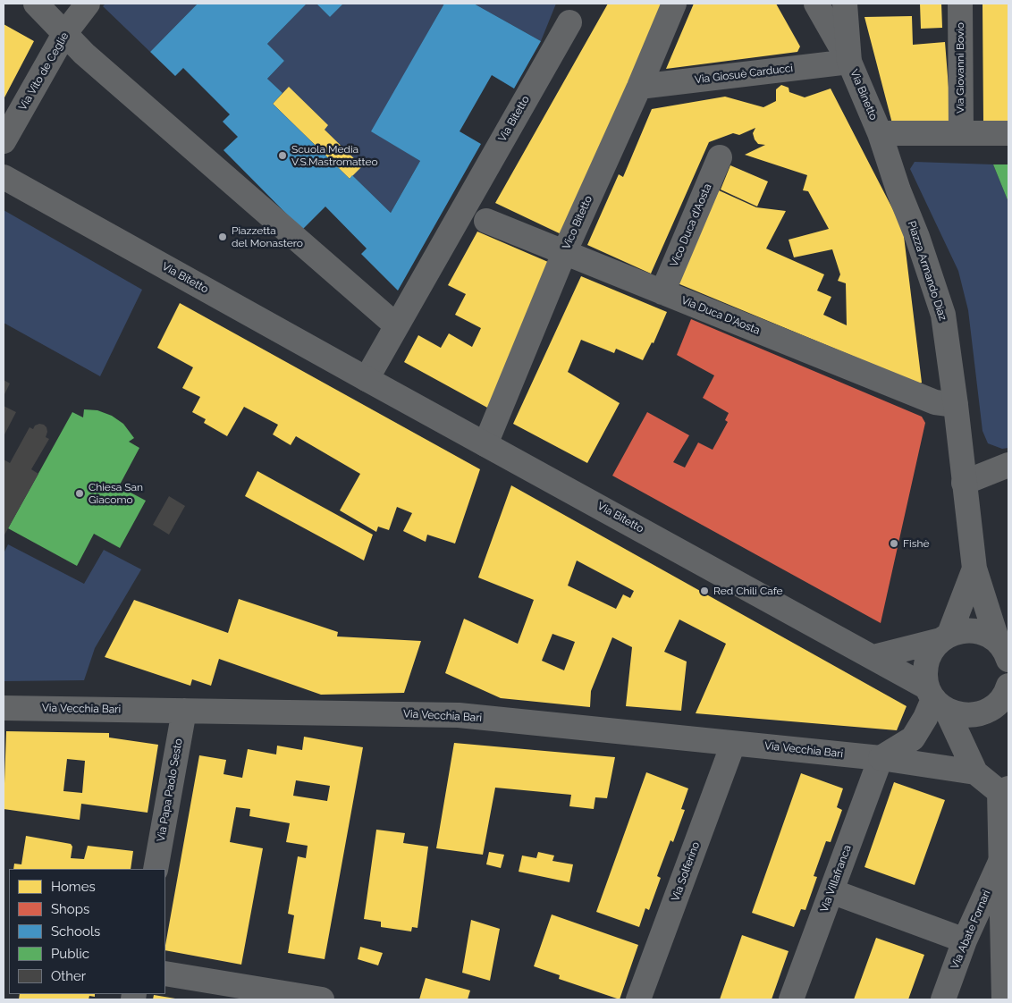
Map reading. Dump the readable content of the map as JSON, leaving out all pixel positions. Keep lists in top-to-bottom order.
{
  "streets": {
    "street": [
      "Via Giovanni Bovio",
      "Via Vito de Ceglie",
      "Via Giosuè Carducci",
      "Via Binetto",
      "Via Bitetto",
      "Vico Bitetto",
      "Vico Duca d'Aosta",
      "Piazza Armando Diaz",
      "Via Duca D'Aosta",
      "Via Vecchia Bari",
      "Via Papa Paolo Sesto",
      "Via Solferino",
      "Via Villafranca",
      "Via Abate Fornari"
    ]
  },
  "crossings": [
    ["Via Giosuè Carducci", "Via Binetto"],
    ["Via Giosuè Carducci", "Vico Bitetto"],
    ["Via Binetto", "Piazza Armando Diaz"],
    ["Via Bitetto", "Vico Bitetto"],
    ["Vico Bitetto", "Via Duca D'Aosta"],
    ["Vico Duca d'Aosta", "Via Duca D'Aosta"],
    ["Piazza Armando Diaz", "Via Duca D'Aosta"],
    ["Via Vecchia Bari", "Via Papa Paolo Sesto"],
    ["Via Vecchia Bari", "Via Solferino"],
    ["Via Vecchia Bari", "Via Villafranca"]
  ],
  "places": [
    "Scuola Media V.S.Mastromatteo",
    "Piazzetta del Monastero",
    "Chiesa San Giacomo",
    "Fishè",
    "Red Chili Cafe"
  ],
  "legend": [
    "Homes",
    "Shops",
    "Schools",
    "Public",
    "Other"
  ]
}
